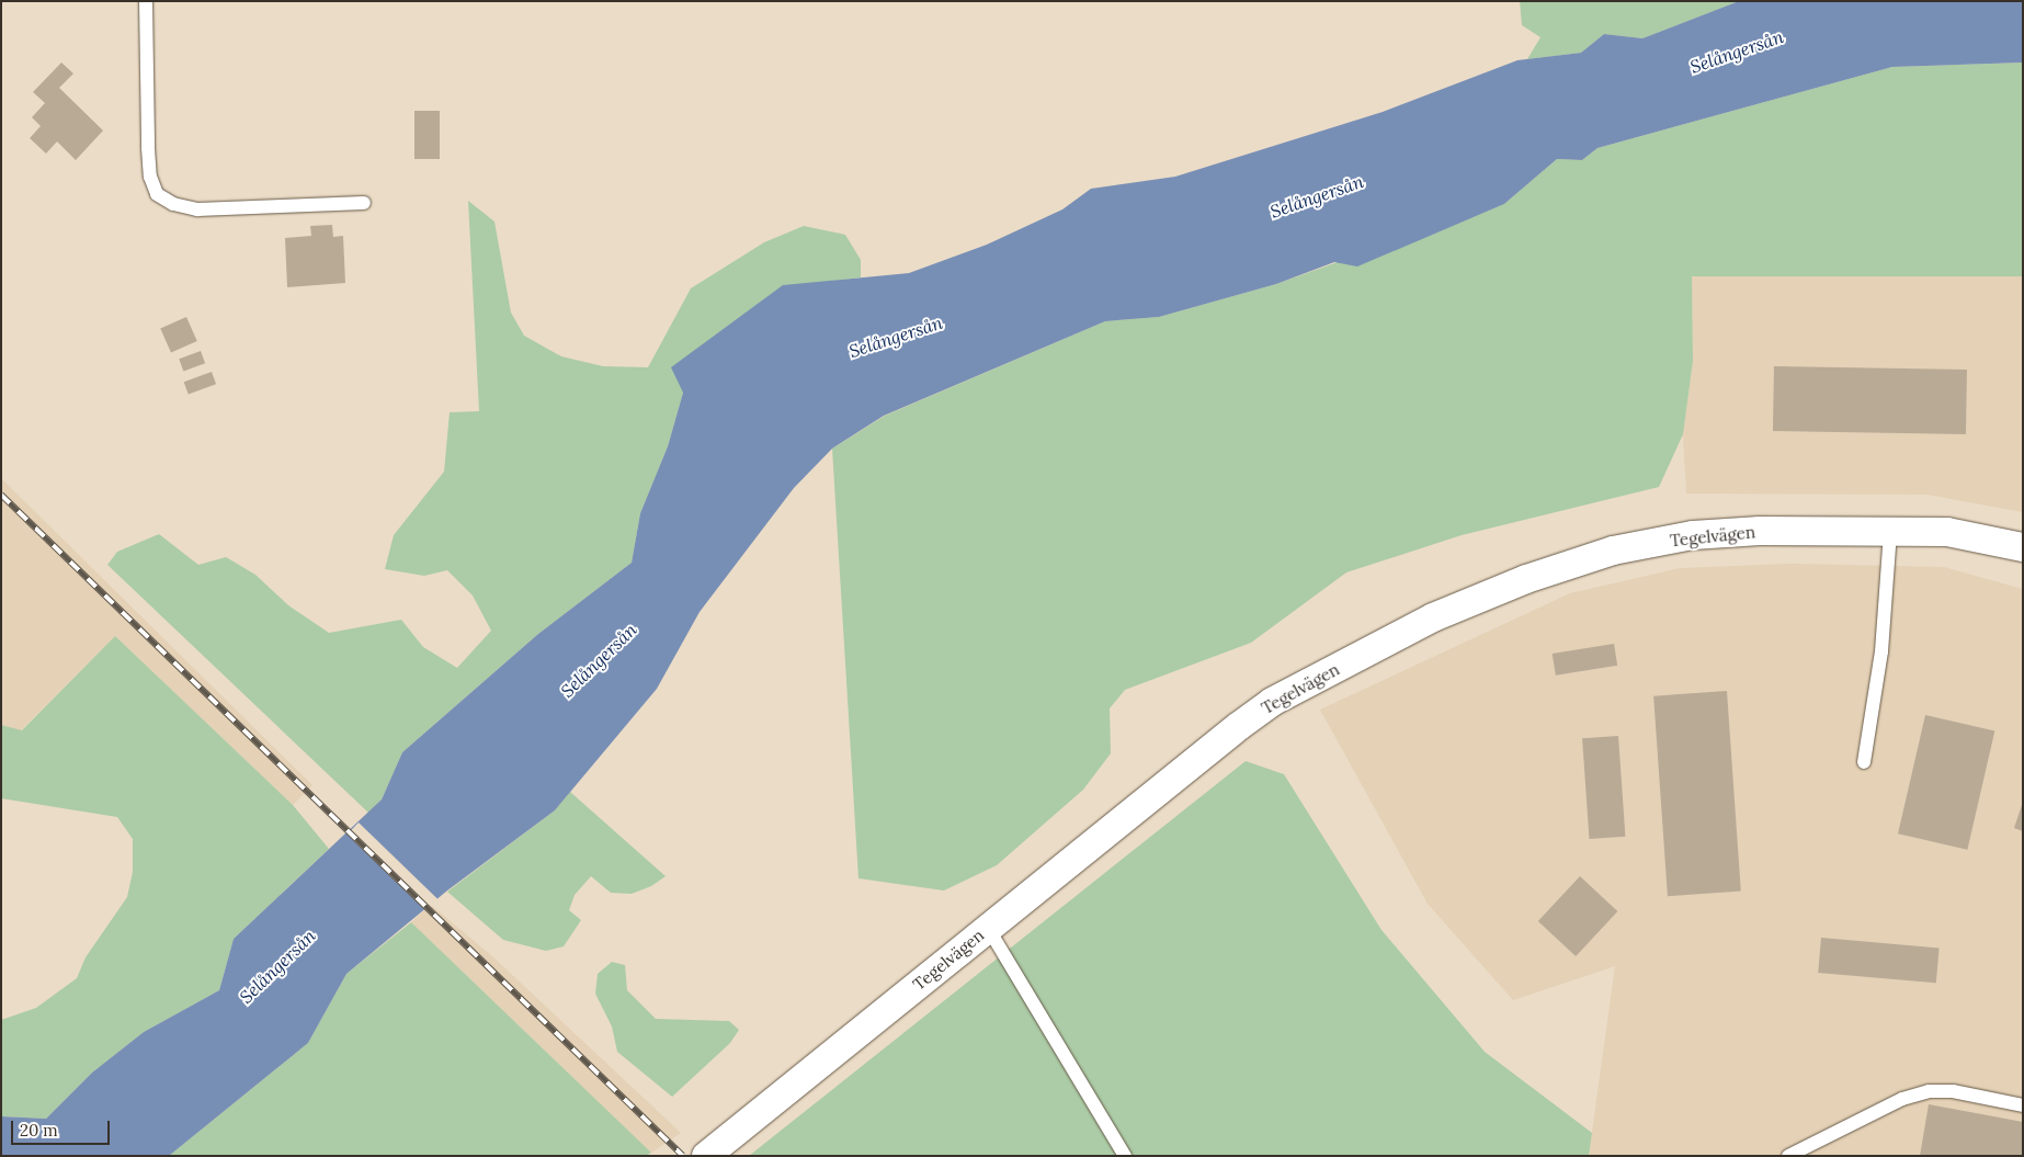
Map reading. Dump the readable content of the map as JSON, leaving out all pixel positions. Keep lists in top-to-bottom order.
{
  "streets": {
    "street": ["Tegelvägen"]
  },
  "water": ["Selångersån"],
  "scale_bar": "20 m"
}
